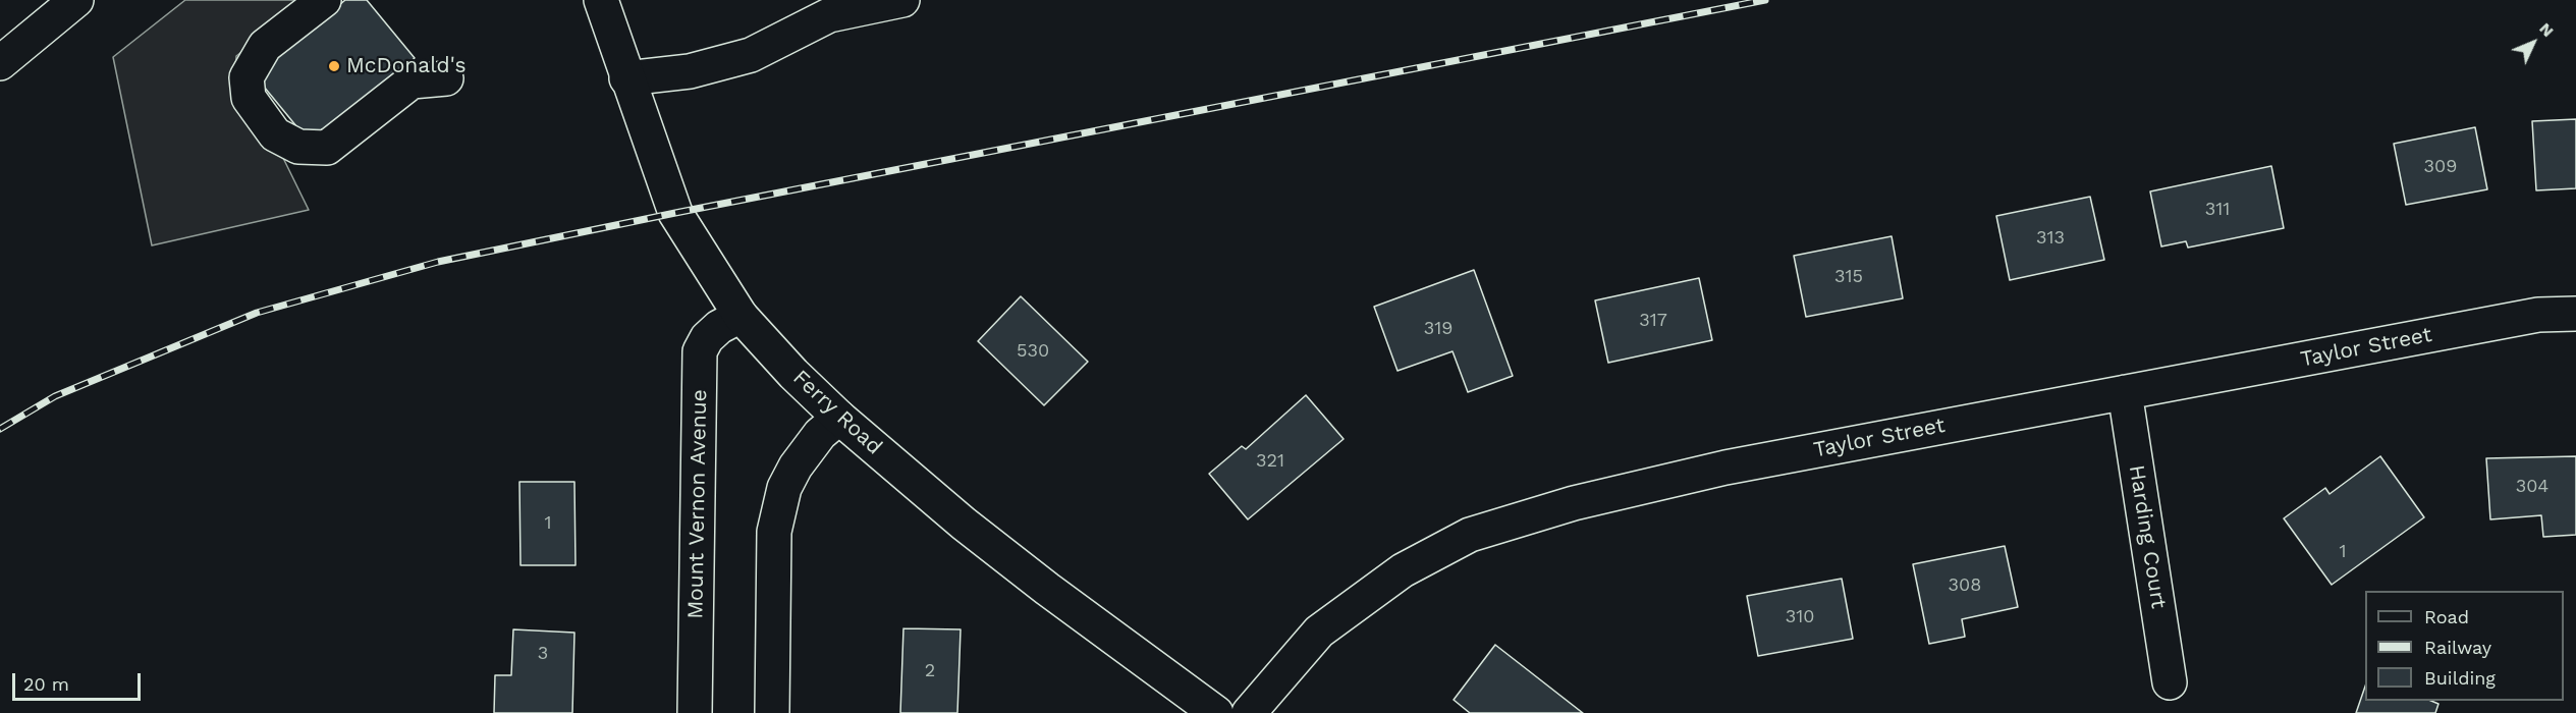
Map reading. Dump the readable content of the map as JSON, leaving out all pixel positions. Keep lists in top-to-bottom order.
{
  "streets": {
    "street": [
      "Taylor Street",
      "Ferry Road",
      "Mount Vernon Avenue",
      "Harding Court"
    ]
  },
  "crossings": [
    ["Taylor Street", "Harding Court"],
    ["Ferry Road", "Mount Vernon Avenue"]
  ],
  "places": ["McDonald's"],
  "house_numbers": [
    "309",
    "311",
    "313",
    "315",
    "317",
    "319",
    "530",
    "321",
    "304",
    "1",
    "1",
    "308",
    "310",
    "3",
    "2"
  ],
  "legend": ["Road", "Railway", "Building"],
  "scale_bar": "20 m",
  "north": "top right"
}
